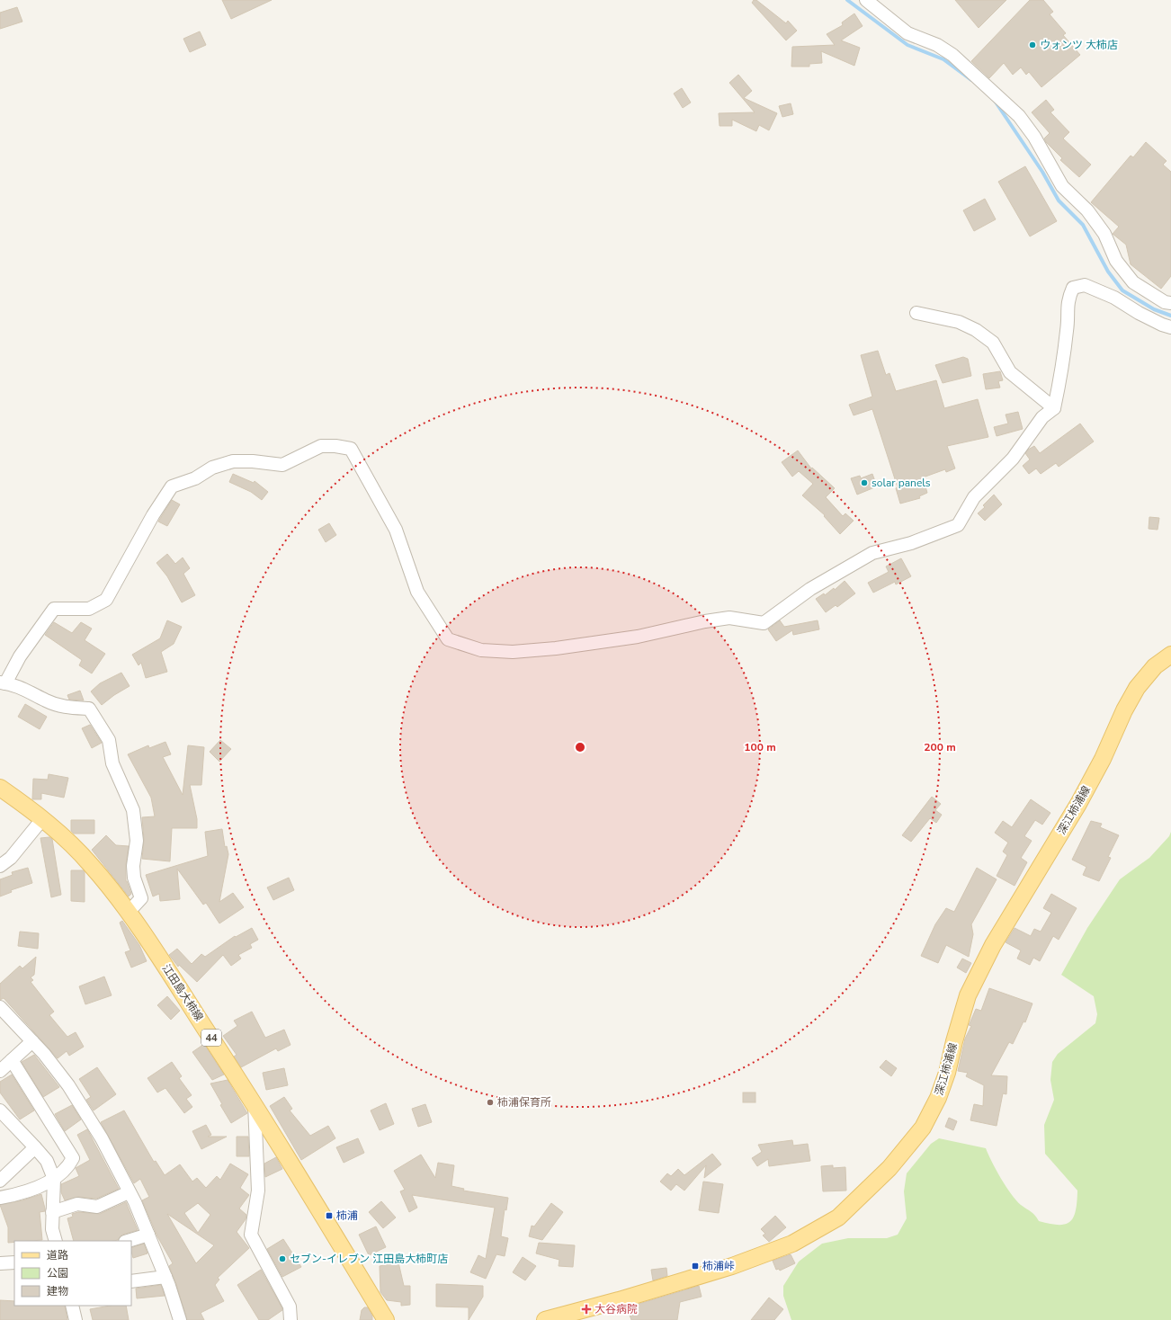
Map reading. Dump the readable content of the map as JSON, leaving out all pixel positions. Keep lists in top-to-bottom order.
{
  "streets": {
    "main road": ["深江柿浦線", "江田島大柿線", "44"]
  },
  "places": {
    "other": [
      "ウォンツ 大柿店",
      "solar panels",
      "柿浦保育所",
      "セブン-イレブン 江田島大柿町店"
    ],
    "transit": ["柿浦", "柿浦峠"],
    "health": ["大谷病院"]
  },
  "legend": ["道路", "公園", "建物"],
  "rings": ["100 m", "200 m"]
}
